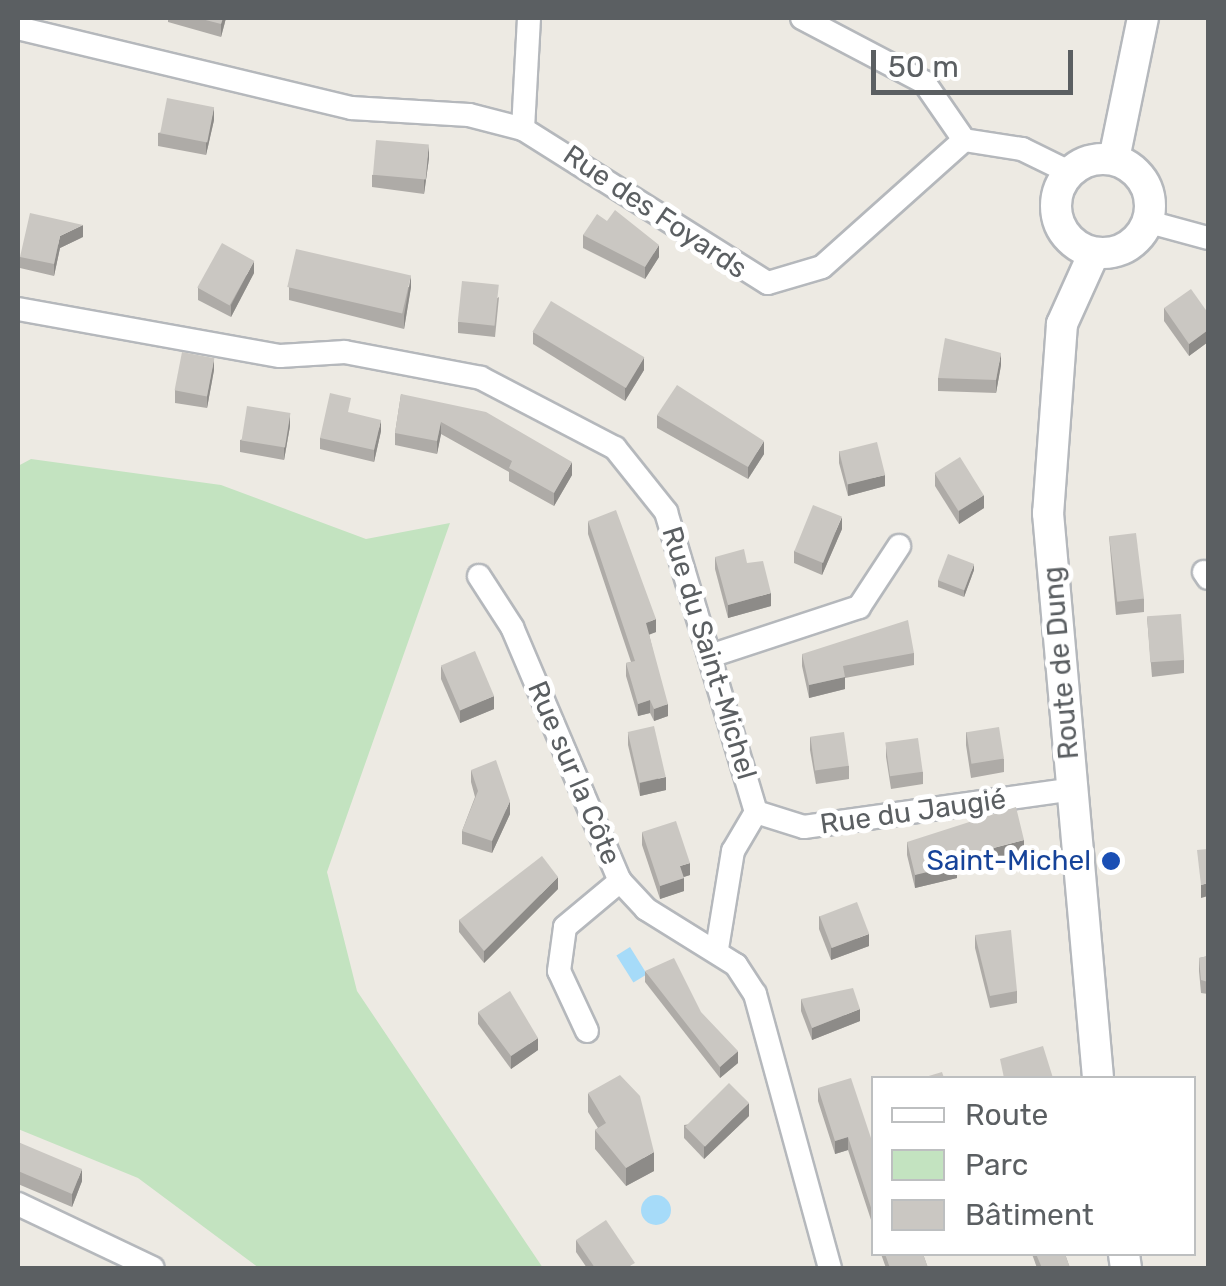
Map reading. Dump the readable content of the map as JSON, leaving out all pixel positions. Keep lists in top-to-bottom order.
{
  "streets": {
    "street": [
      "Rue des Foyards",
      "Rue du Saint-Michel",
      "Route de Dung",
      "Rue sur la Côte",
      "Rue du Jaugié"
    ]
  },
  "crossings": [
    ["Rue du Saint-Michel", "Rue sur la Côte"],
    ["Rue du Saint-Michel", "Rue du Jaugié"],
    ["Route de Dung", "Rue du Jaugié"]
  ],
  "places": ["Saint-Michel"],
  "legend": ["Route", "Parc", "Bâtiment"],
  "scale_bar": "50 m"
}
